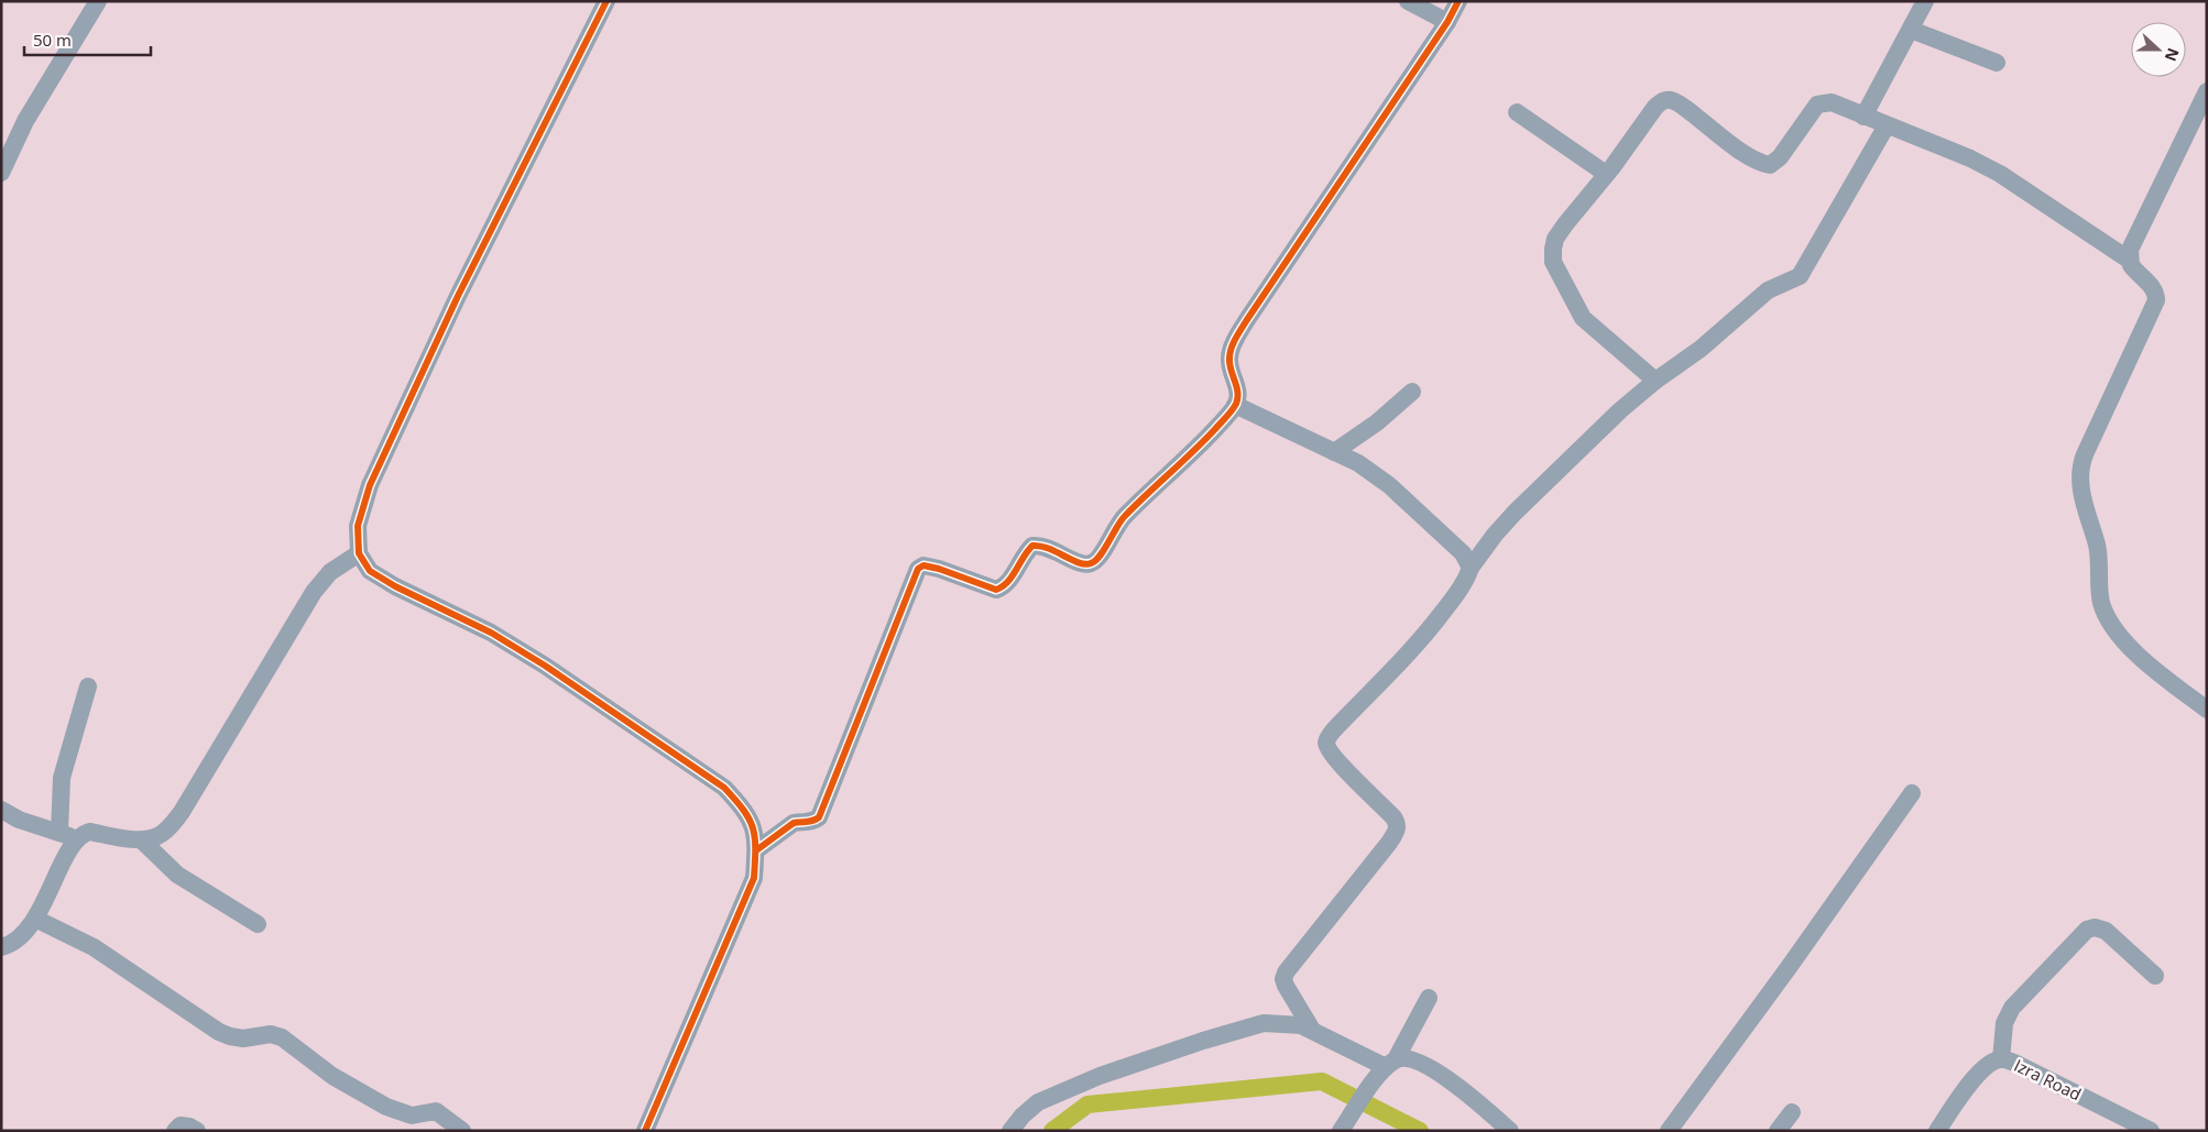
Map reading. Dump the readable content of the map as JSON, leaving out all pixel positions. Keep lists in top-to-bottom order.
{
  "streets": {
    "street": ["Izra Road"]
  },
  "scale_bar": "50 m",
  "north": "right"
}
